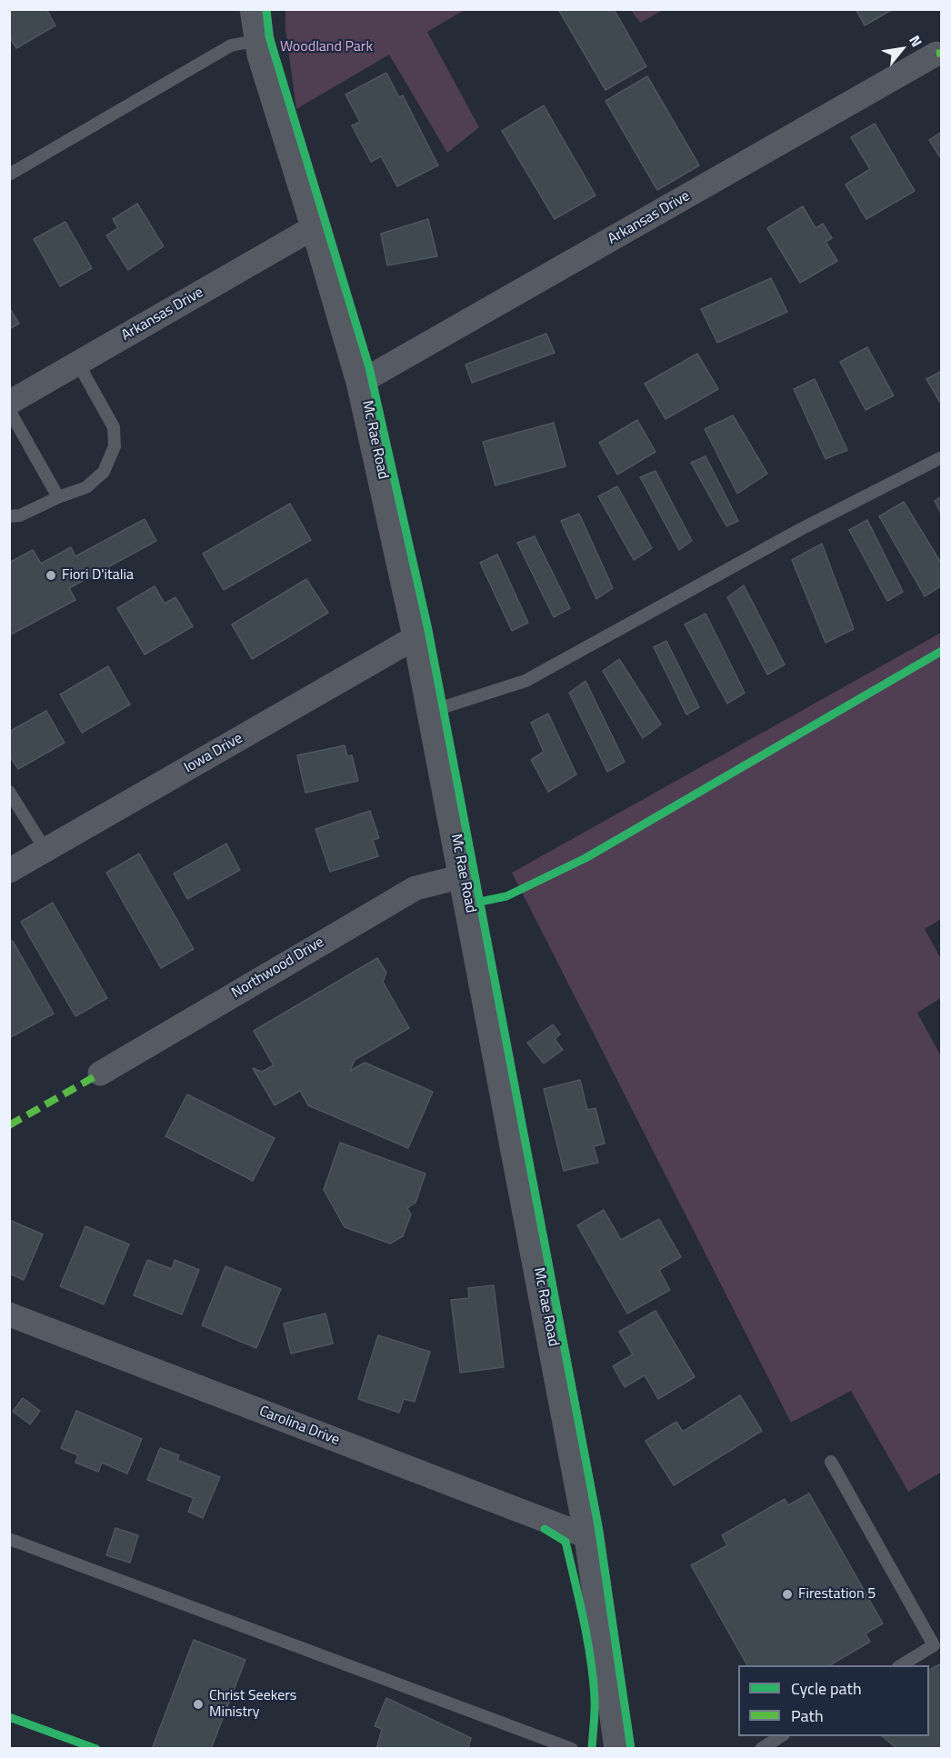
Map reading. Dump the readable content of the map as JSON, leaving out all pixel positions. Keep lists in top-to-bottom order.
{
  "streets": {
    "street": [
      "Arkansas Drive",
      "Mc Rae Road",
      "Iowa Drive",
      "Northwood Drive",
      "Carolina Drive"
    ]
  },
  "crossings": [
    ["Arkansas Drive", "Mc Rae Road"],
    ["Mc Rae Road", "Iowa Drive"],
    ["Mc Rae Road", "Northwood Drive"],
    ["Mc Rae Road", "Carolina Drive"]
  ],
  "parks": ["Woodland Park"],
  "places": ["Fiori D'italia", "Firestation 5", "Christ Seekers Ministry"],
  "legend": ["Cycle path", "Path"],
  "north": "top right"
}
